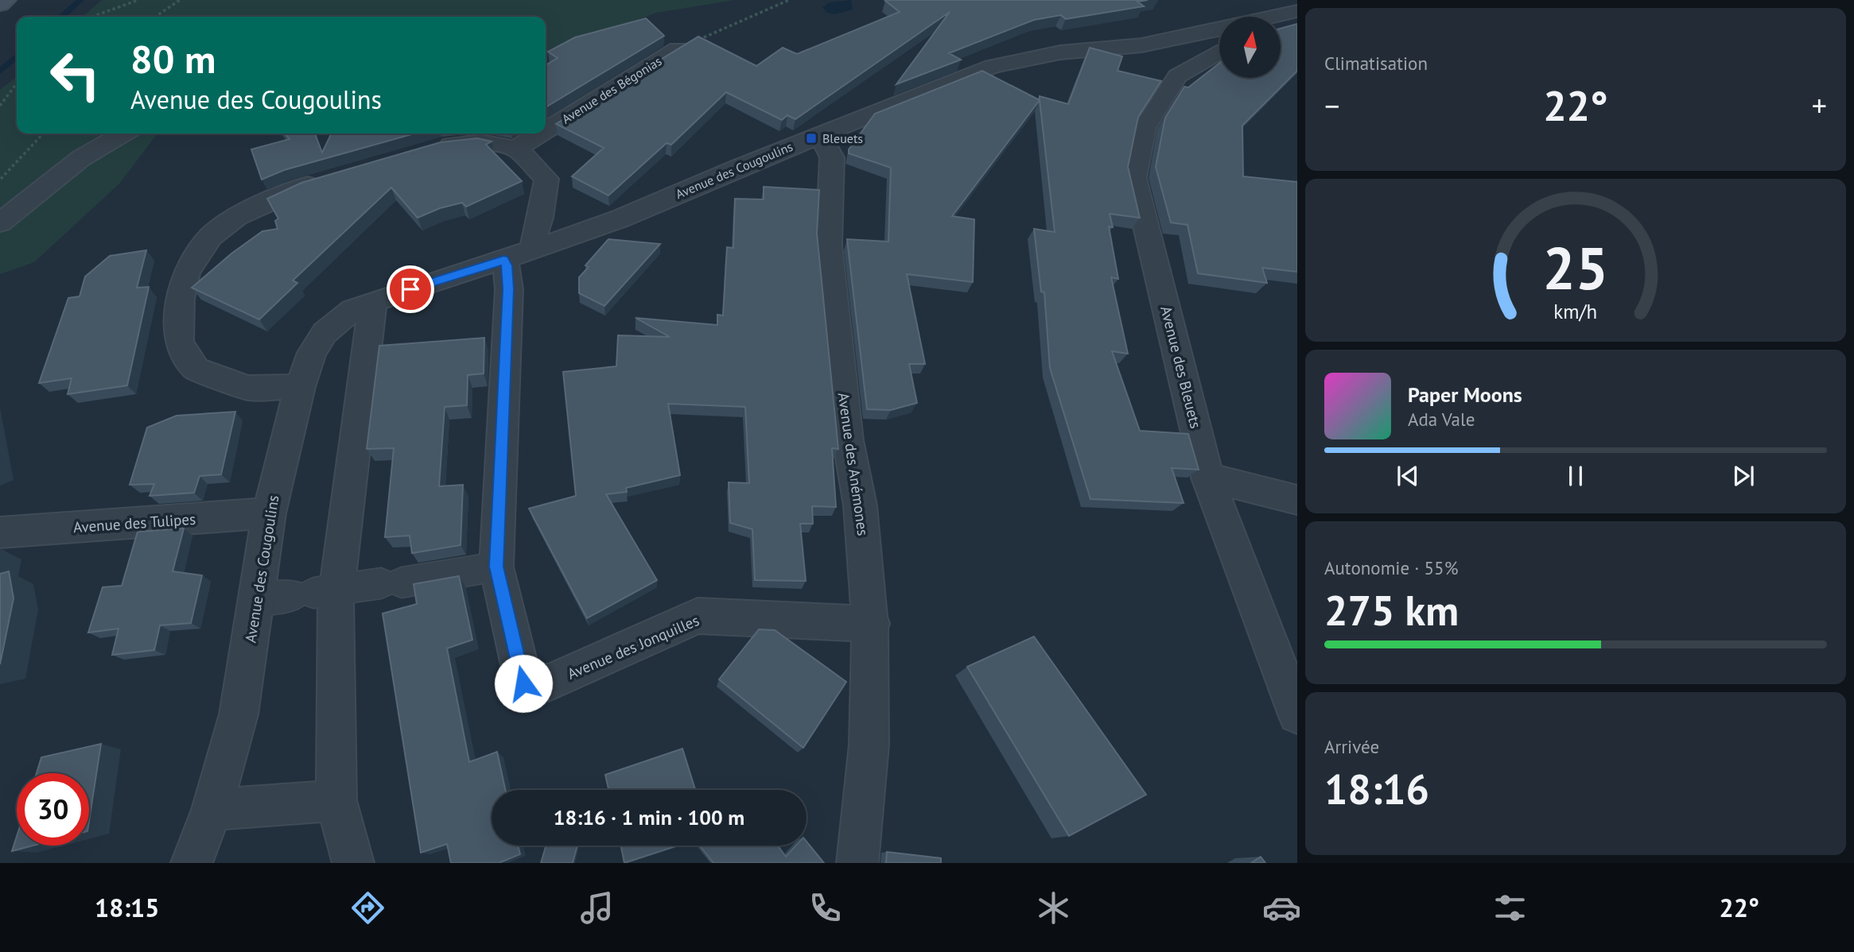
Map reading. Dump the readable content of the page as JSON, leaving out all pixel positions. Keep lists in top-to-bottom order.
{
  "streets": {
    "street": [
      "Avenue des Bégonias",
      "Avenue des Cougoulins",
      "Avenue des Bleuets",
      "Avenue des Anémones",
      "Avenue des Tulipes",
      "Avenue des Jonquilles"
    ]
  },
  "crossings": [
    ["Avenue des Cougoulins", "Avenue des Anémones"],
    ["Avenue des Cougoulins", "Avenue des Tulipes"],
    ["Avenue des Cougoulins", "Avenue des Jonquilles"],
    ["Avenue des Anémones", "Avenue des Jonquilles"]
  ],
  "places": {
    "transit": ["Bleuets"]
  },
  "north": "top",
  "page": {
    "tile": [
      "Climatisation",
      ["Autonomie · 55%", "275 km"],
      ["Arrivée", "18:16"]
    ],
    "turn": ["80 m", "Avenue des Cougoulins"],
    "heat": ["−", "22°", "+"],
    "song": ["Paper Moons", "Ada Vale"],
    "limit": "30",
    "trip": "18:16 · 1 min · 100 m",
    "tabs": ["18:15", "22°"],
    "gauge": ["25", "km/h"]
  }
}
